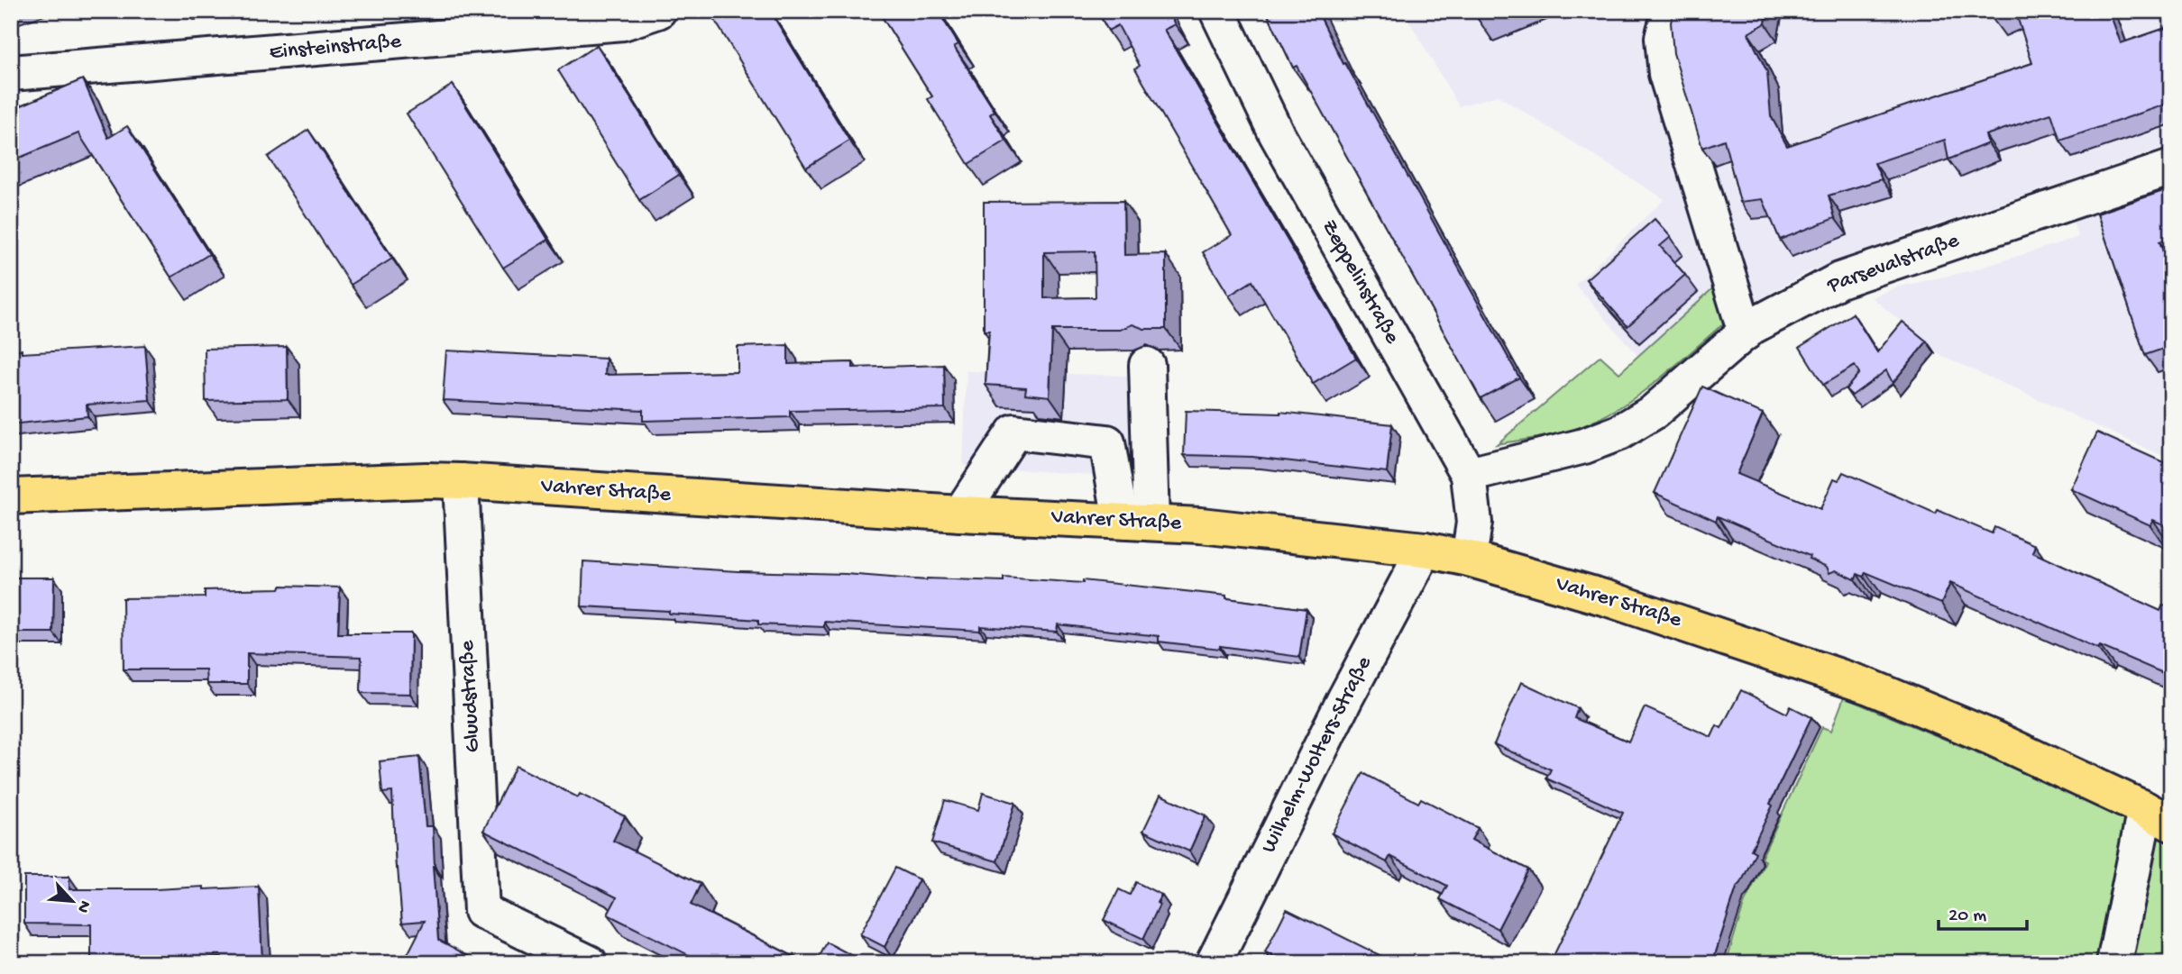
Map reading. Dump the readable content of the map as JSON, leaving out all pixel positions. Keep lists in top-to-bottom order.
{
  "streets": {
    "main road": ["Vahrer Straße"],
    "street": [
      "Einsteinstraße",
      "Parsevalstraße",
      "Zeppelinstraße",
      "Gluudstraße",
      "Wilhelm-Wolters-Straße"
    ]
  },
  "crossings": [
    ["Parsevalstraße", "Zeppelinstraße"],
    ["Zeppelinstraße", "Vahrer Straße"],
    ["Vahrer Straße", "Gluudstraße"],
    ["Vahrer Straße", "Wilhelm-Wolters-Straße"]
  ],
  "scale_bar": "20 m",
  "north": "bottom right"
}
